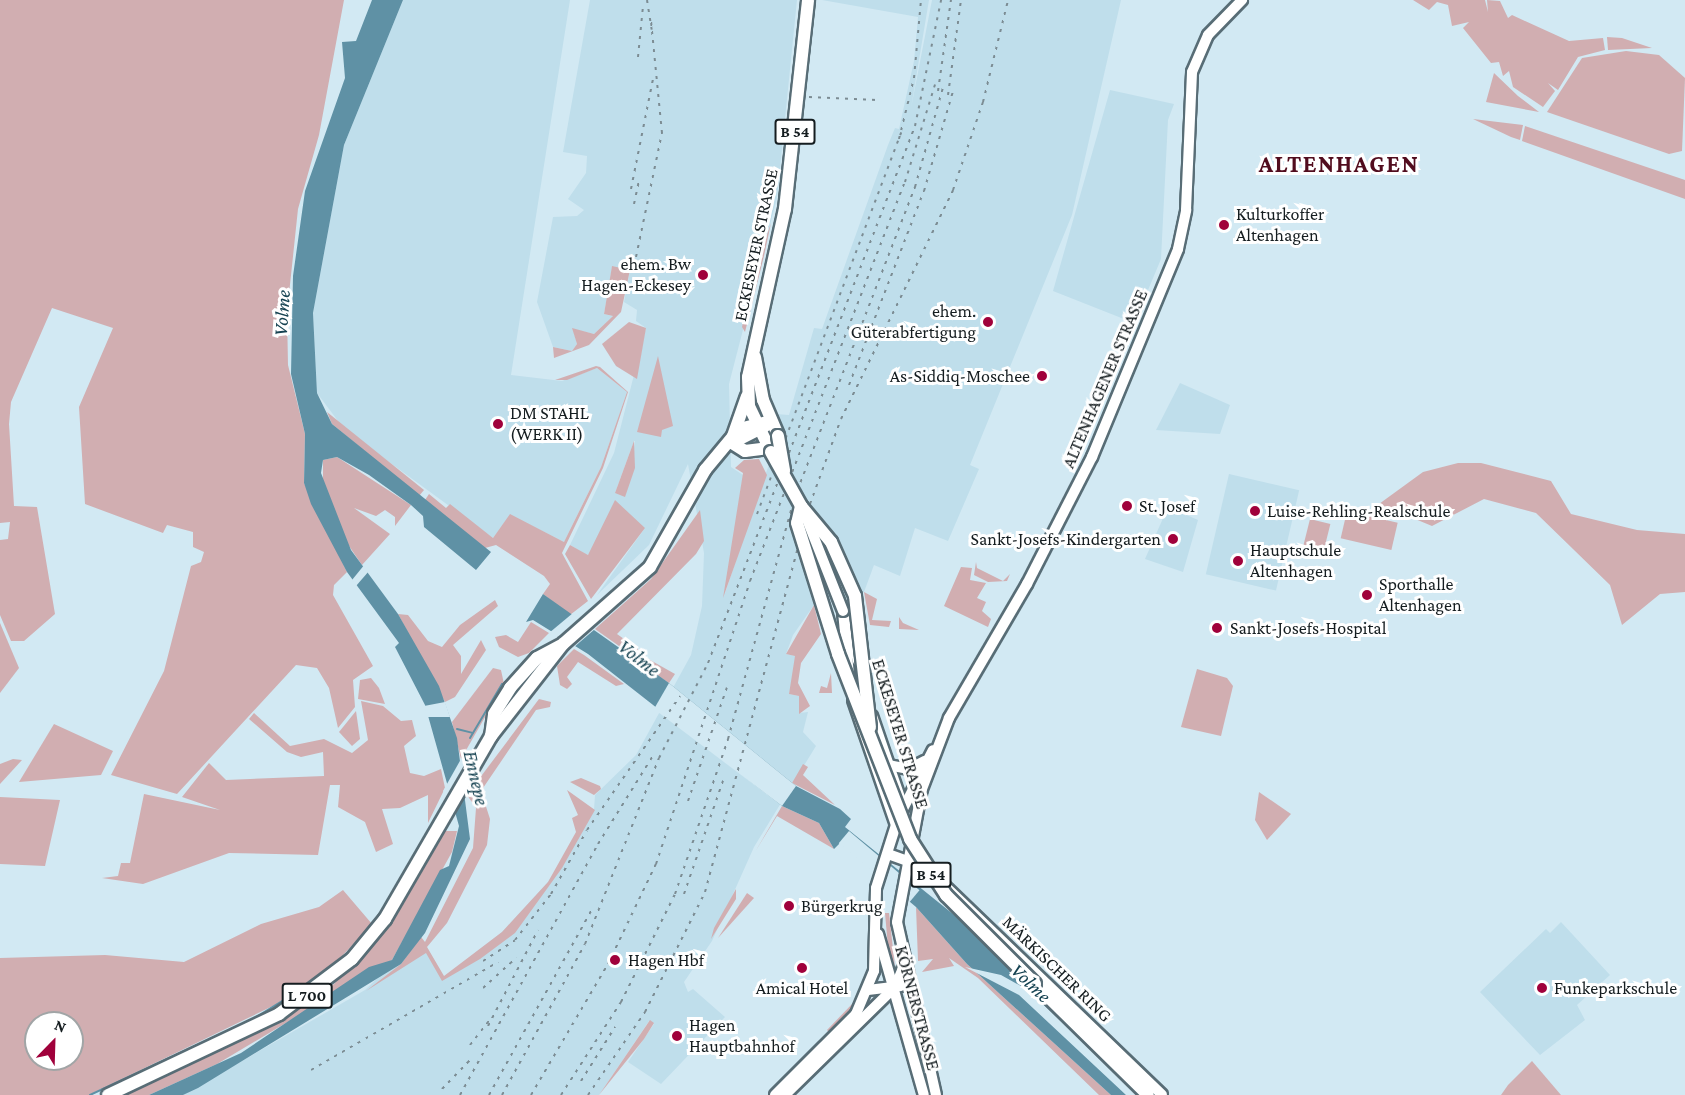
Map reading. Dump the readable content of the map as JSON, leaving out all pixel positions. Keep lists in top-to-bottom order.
{
  "streets": {
    "main road": ["B 54", "ECKESEYER STRASSE", "L 700"],
    "street": ["ALTENHAGENER STRASSE", "MÄRKISCHER RING", "KÖRNERSTRASSE"]
  },
  "crossings": [
    ["B 54", "ECKESEYER STRASSE"],
    ["ECKESEYER STRASSE", "ALTENHAGENER STRASSE"],
    ["ECKESEYER STRASSE", "MÄRKISCHER RING"],
    ["ECKESEYER STRASSE", "L 700"],
    ["ALTENHAGENER STRASSE", "KÖRNERSTRASSE"]
  ],
  "districts": ["ALTENHAGEN"],
  "water": ["Volme", "Ennepe"],
  "places": [
    "Kulturkoffer Altenhagen",
    "ehem. Bw Hagen-Eckesey",
    "ehem. Güterabfertigung",
    "As-Siddiq-Moschee",
    "DM STAHL (WERK II)",
    "St. Josef",
    "Luise-Rehling-Realschule",
    "Sankt-Josefs-Kindergarten",
    "Hauptschule Altenhagen",
    "Sporthalle Altenhagen",
    "Sankt-Josefs-Hospital",
    "Bürgerkrug",
    "Hagen Hbf",
    "Amical Hotel",
    "Funkeparkschule",
    "Hagen Hauptbahnhof"
  ],
  "north": "top right"
}
